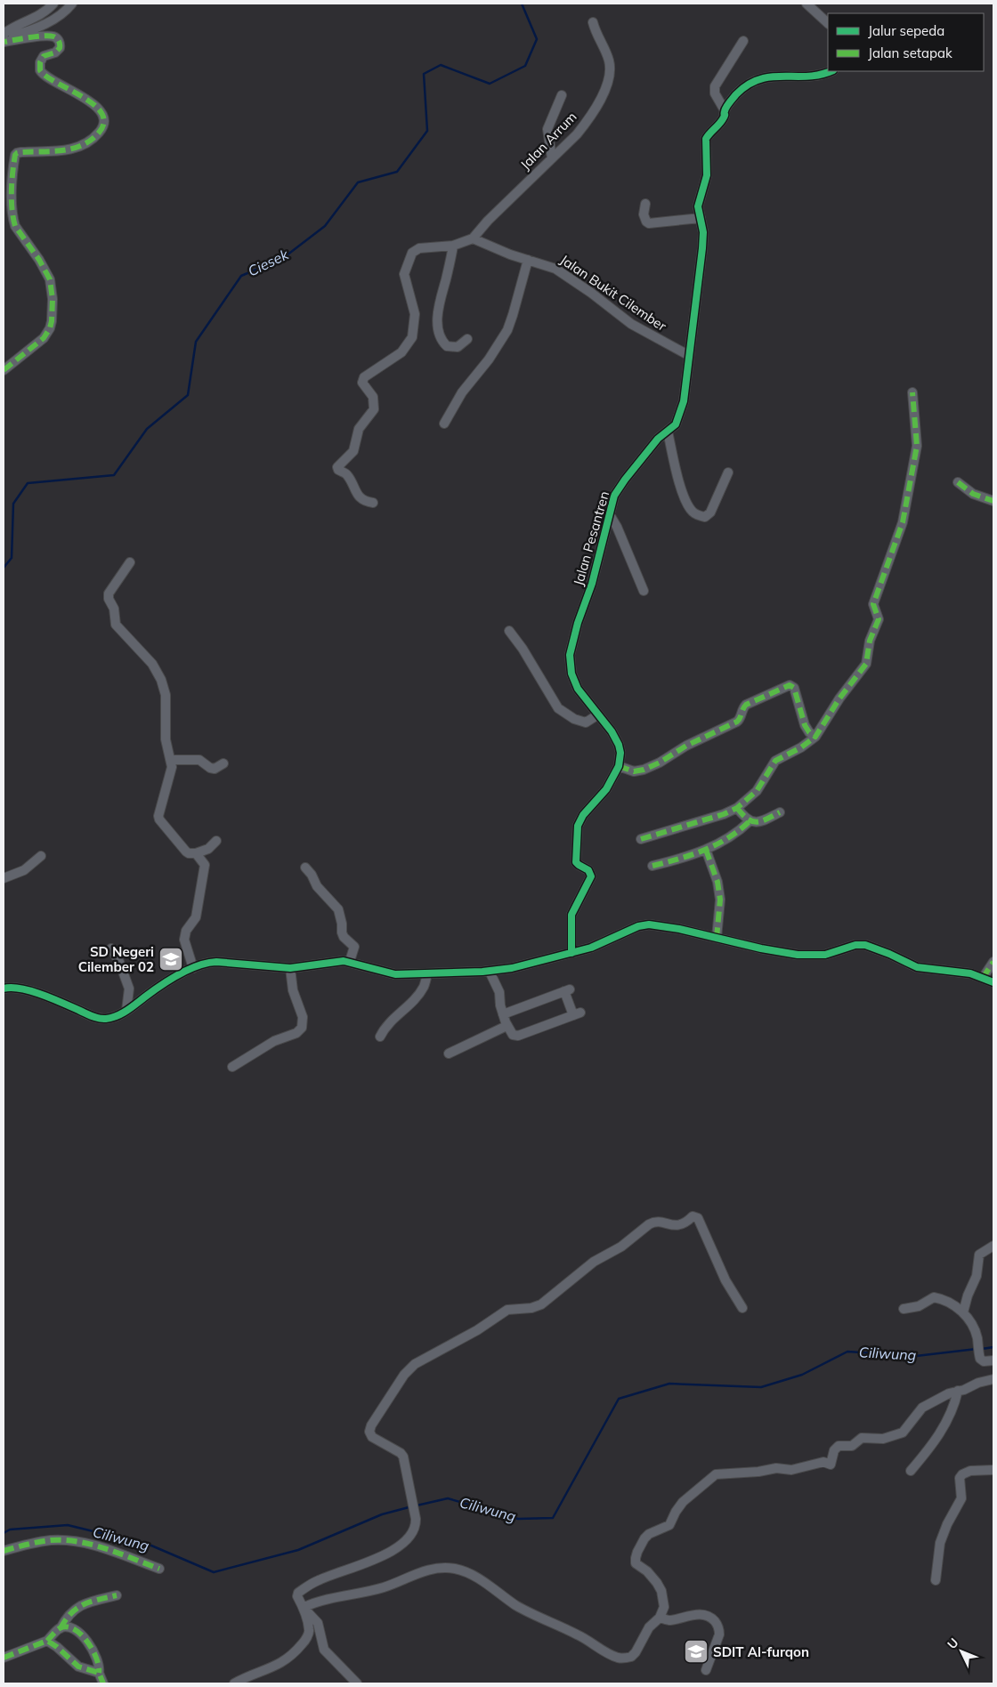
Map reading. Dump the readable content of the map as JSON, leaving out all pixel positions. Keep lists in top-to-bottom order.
{
  "streets": {
    "street": ["Jalan Arrum", "Jalan Bukit Cilember", "Jalan Pesantren"]
  },
  "crossings": [
    ["Jalan Arrum", "Jalan Bukit Cilember"],
    ["Jalan Bukit Cilember", "Jalan Pesantren"]
  ],
  "water": ["Ciesek", "Ciliwung"],
  "places": {
    "school or university": ["SD Negeri Cilember 02", "SDIT Al-furqon"]
  },
  "legend": ["Jalur sepeda", "Jalan setapak"],
  "north": "top left"
}
